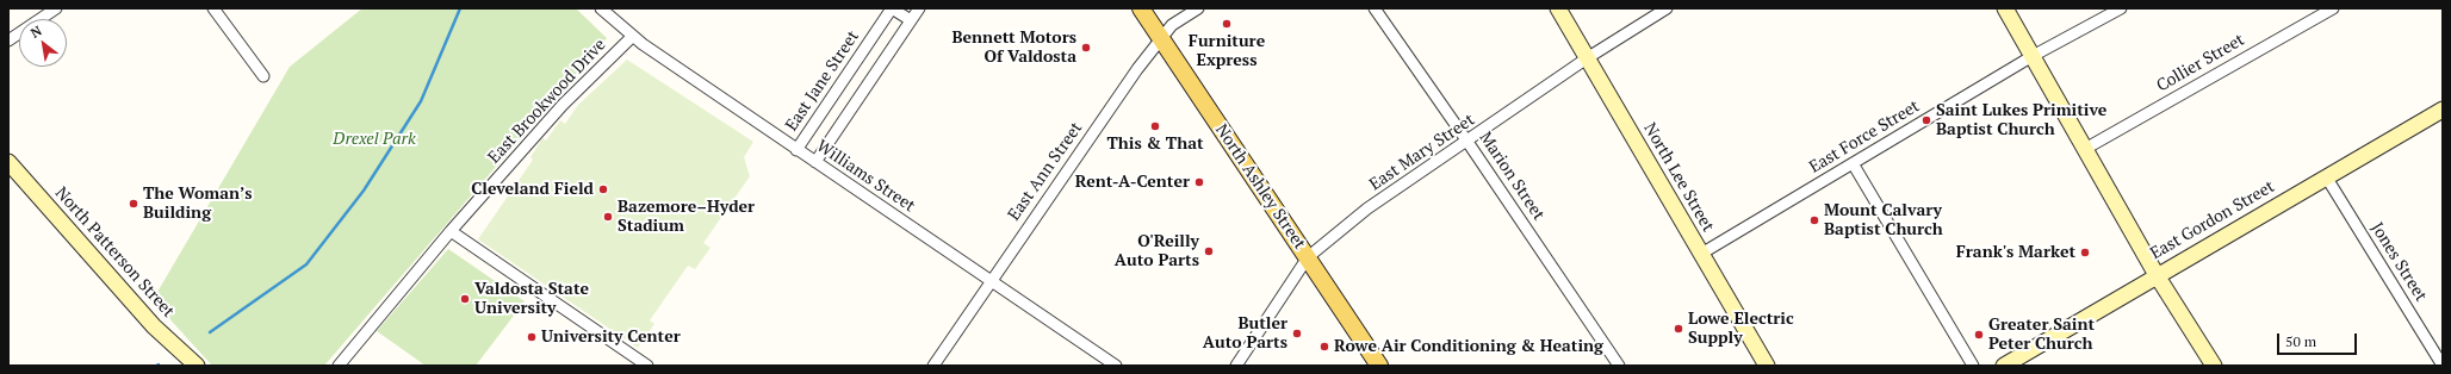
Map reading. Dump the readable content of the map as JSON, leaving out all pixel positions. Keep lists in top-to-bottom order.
{
  "streets": {
    "main road": ["North Ashley Street"],
    "street": [
      "Collier Street",
      "East Jane Street",
      "East Brookwood Drive",
      "East Force Street",
      "East Mary Street",
      "East Ann Street",
      "Williams Street",
      "Marion Street",
      "North Lee Street",
      "East Gordon Street",
      "North Patterson Street",
      "Jones Street"
    ]
  },
  "crossings": [
    ["East Jane Street", "Williams Street"],
    ["East Brookwood Drive", "Williams Street"],
    ["East Force Street", "North Lee Street"],
    ["East Mary Street", "Marion Street"],
    ["East Mary Street", "North Lee Street"],
    ["East Mary Street", "North Ashley Street"],
    ["East Ann Street", "Williams Street"],
    ["East Ann Street", "North Ashley Street"],
    ["East Gordon Street", "Jones Street"]
  ],
  "parks": ["Drexel Park"],
  "places": [
    "Furniture Express",
    "Bennett Motors Of Valdosta",
    "Saint Lukes Primitive Baptist Church",
    "This & That",
    "Rent-A-Center",
    "Cleveland Field",
    "The Woman’s Building",
    "Bazemore–Hyder Stadium",
    "Mount Calvary Baptist Church",
    "O'Reilly Auto Parts",
    "Frank's Market",
    "Valdosta State University",
    "Lowe Electric Supply",
    "Butler Auto Parts",
    "Greater Saint Peter Church",
    "University Center",
    "Rowe Air Conditioning & Heating"
  ],
  "scale_bar": "50 m",
  "north": "top left"
}
